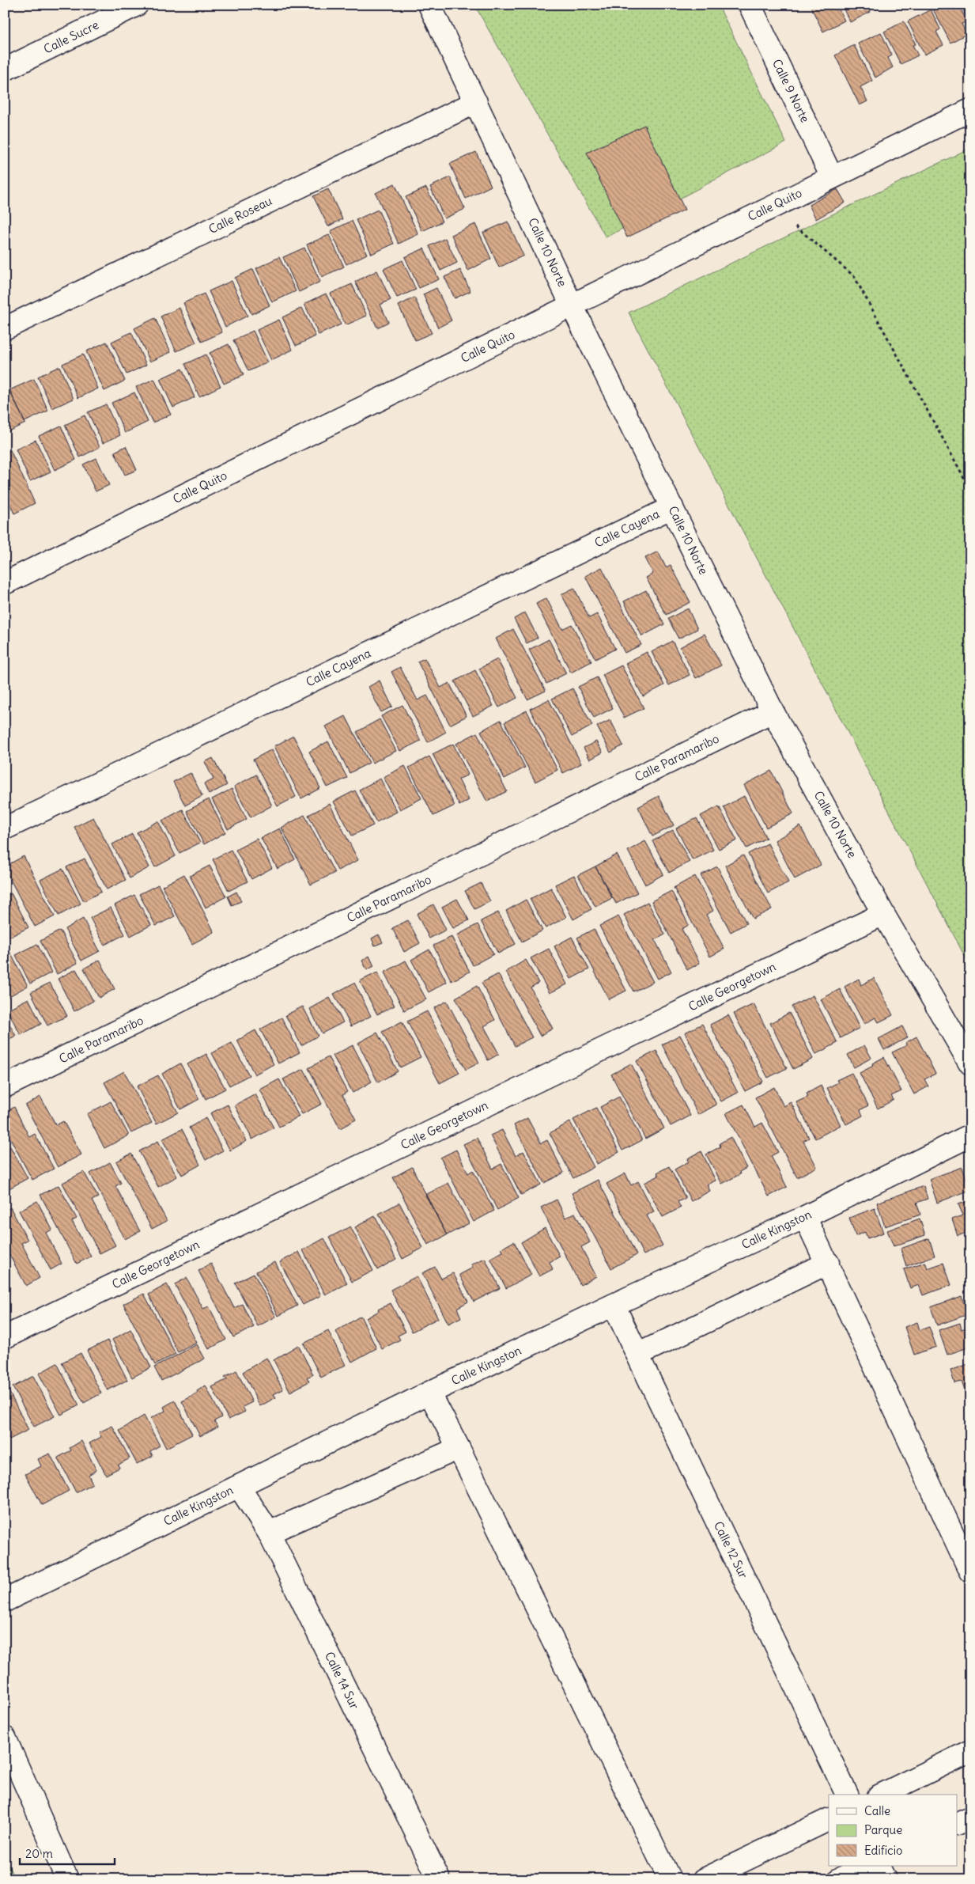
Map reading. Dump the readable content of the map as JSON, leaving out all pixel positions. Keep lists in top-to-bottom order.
{
  "streets": {
    "street": [
      "Calle Sucre",
      "Calle 9 Norte",
      "Calle Quito",
      "Calle Roseau",
      "Calle 10 Norte",
      "Calle Cayena",
      "Calle Paramaribo",
      "Calle Georgetown",
      "Calle Kingston",
      "Calle 12 Sur",
      "Calle 14 Sur"
    ]
  },
  "crossings": [
    ["Calle 9 Norte", "Calle Quito"],
    ["Calle Quito", "Calle 10 Norte"],
    ["Calle Roseau", "Calle 10 Norte"],
    ["Calle 10 Norte", "Calle Cayena"],
    ["Calle 10 Norte", "Calle Paramaribo"],
    ["Calle 10 Norte", "Calle Georgetown"],
    ["Calle Kingston", "Calle 12 Sur"],
    ["Calle Kingston", "Calle 14 Sur"]
  ],
  "legend": ["Calle", "Parque", "Edificio"],
  "scale_bar": "20 m"
}
